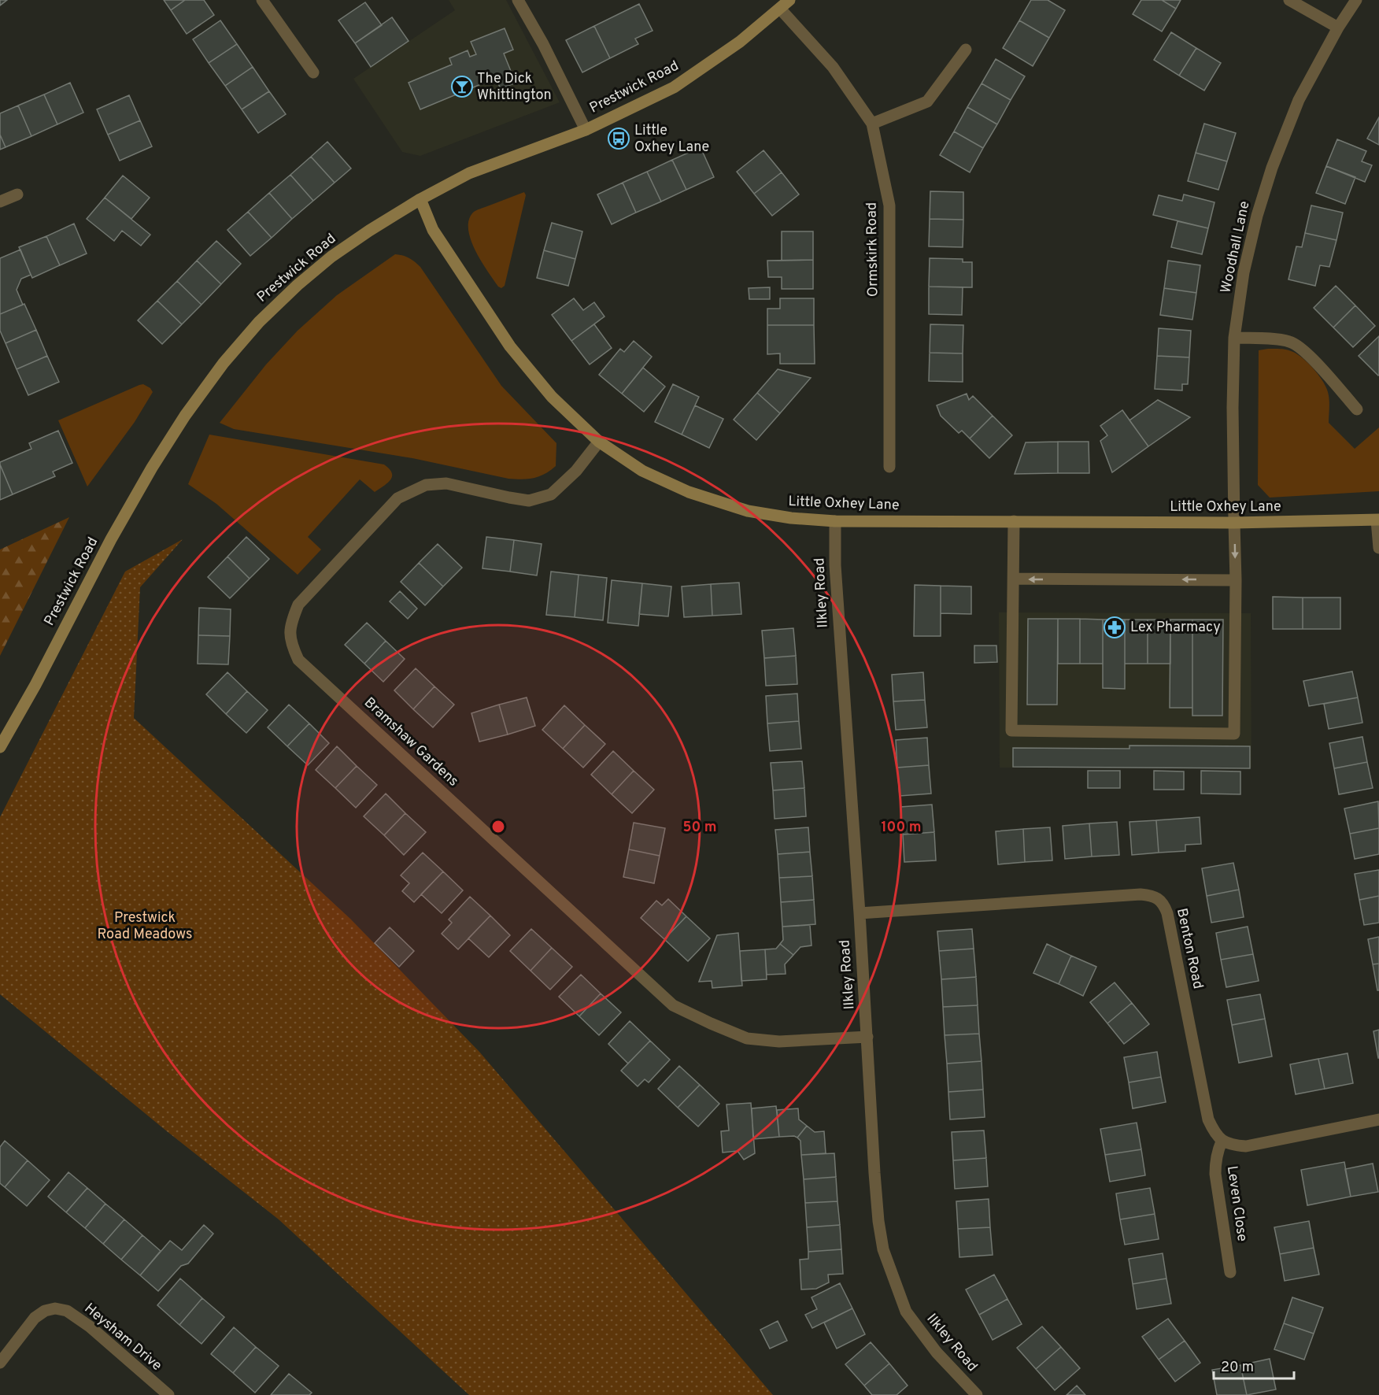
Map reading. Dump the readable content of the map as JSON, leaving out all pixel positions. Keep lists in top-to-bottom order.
{
  "streets": {
    "main road": ["Prestwick Road", "Little Oxhey Lane"],
    "street": [
      "Woodhall Lane",
      "Ormskirk Road",
      "Ilkley Road",
      "Bramshaw Gardens",
      "Benton Road",
      "Leven Close",
      "Heysham Drive"
    ]
  },
  "crossings": [
    ["Prestwick Road", "Ormskirk Road"],
    ["Prestwick Road", "Little Oxhey Lane"],
    ["Woodhall Lane", "Little Oxhey Lane"],
    ["Little Oxhey Lane", "Ilkley Road"],
    ["Little Oxhey Lane", "Bramshaw Gardens"],
    ["Ilkley Road", "Bramshaw Gardens"],
    ["Ilkley Road", "Benton Road"],
    ["Benton Road", "Leven Close"]
  ],
  "parks": ["Prestwick Road Meadows"],
  "places": {
    "bar": ["The Dick Whittington"],
    "bus stop": ["Little Oxhey Lane"],
    "pharmacy": ["Lex Pharmacy"]
  },
  "scale_bar": "20 m",
  "rings": ["50 m", "100 m"]
}
